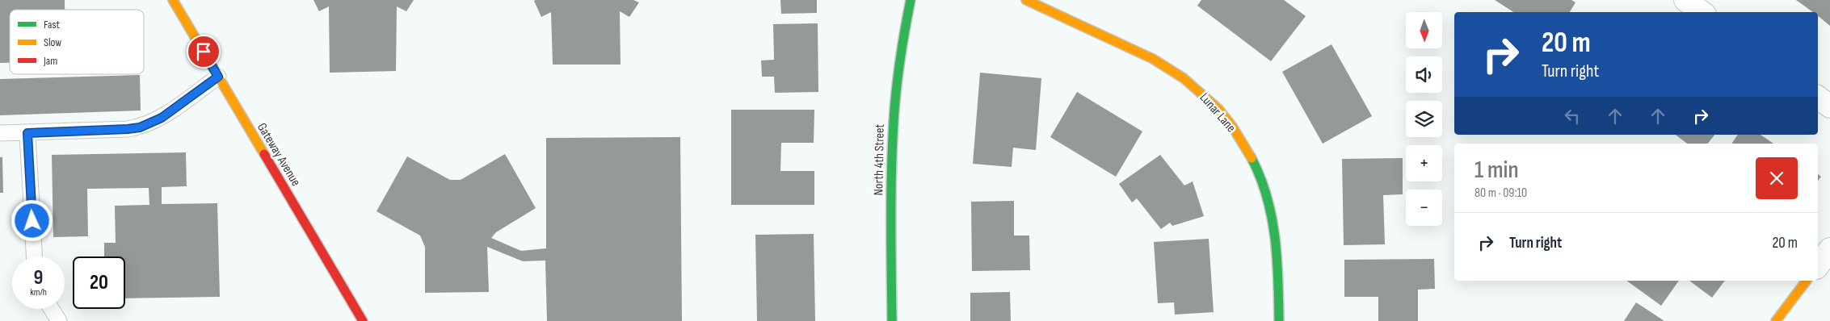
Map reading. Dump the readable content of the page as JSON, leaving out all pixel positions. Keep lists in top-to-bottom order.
{
  "streets": {
    "street": ["Lunar Lane", "Gateway Avenue", "North 4th Street"]
  },
  "legend": ["Fast", "Slow", "Jam"],
  "north": "bottom",
  "page": {
    "map_buttons": ["+", "−"],
    "turn": ["20 m", "Turn right"],
    "heading": ["1 min", "80 m · 09:10"],
    "list": [
      {
        "name": "Turn right",
        "value": "20 m"
      }
    ],
    "speed": "9 km/h",
    "limit": "20"
  }
}
